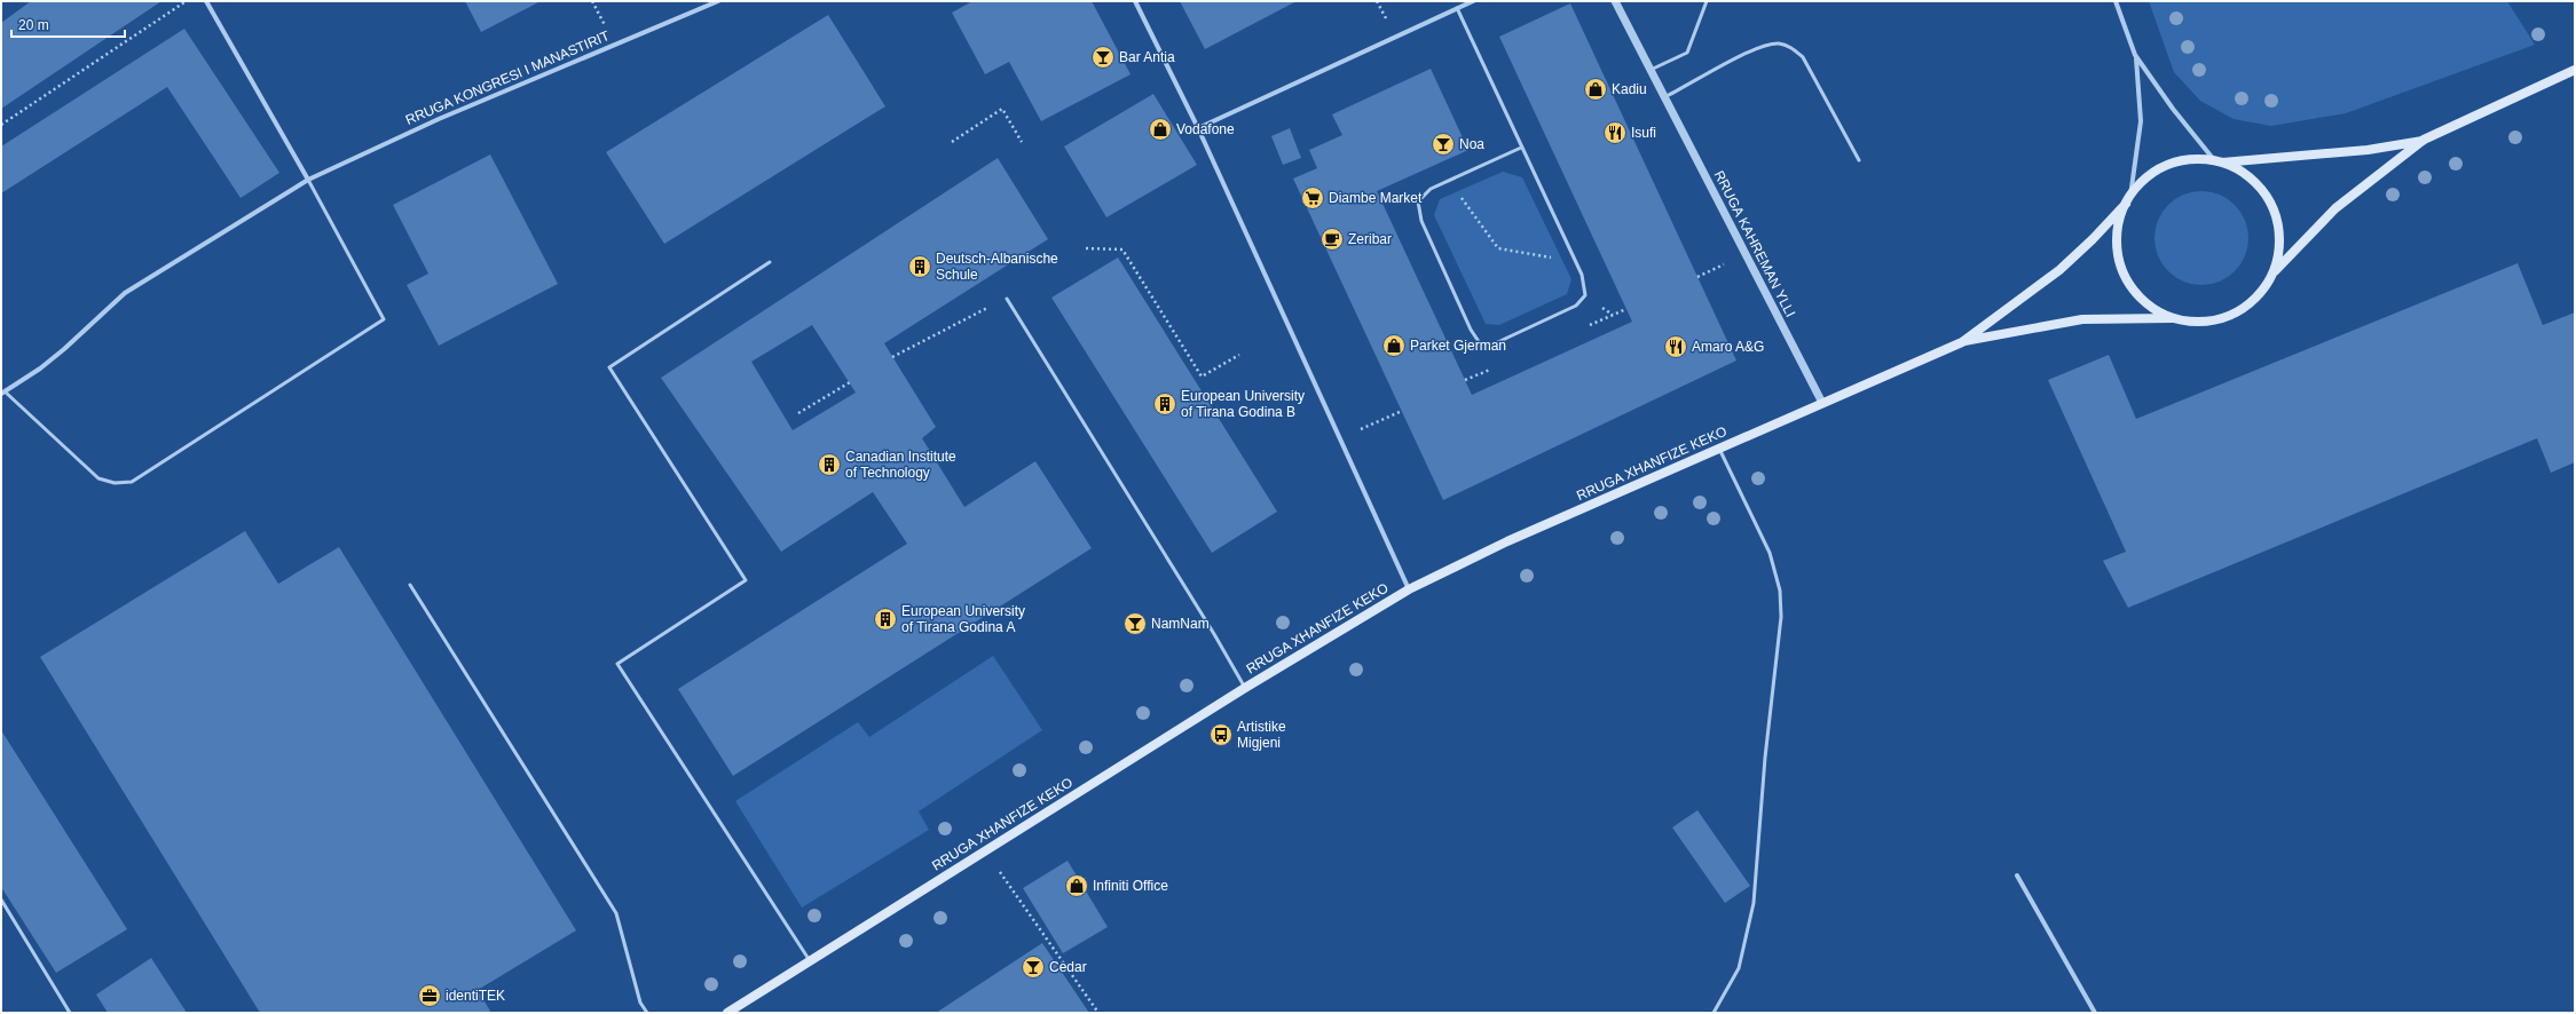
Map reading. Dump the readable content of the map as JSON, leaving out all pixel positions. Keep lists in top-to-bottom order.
{
  "streets": {
    "main road": ["RRUGA XHANFIZE KEKO"],
    "street": ["RRUGA KONGRESI I MANASTIRIT", "RRUGA KAHREMAN YLLI"]
  },
  "crossings": [
    ["RRUGA KAHREMAN YLLI", "RRUGA XHANFIZE KEKO"]
  ],
  "places": {
    "bar": [
      "Bar Antia",
      "Noa",
      "NamNam",
      "Cedar"
    ],
    "shop": [
      "Kadiu",
      "Vodafone",
      "Parket Gjerman",
      "Infiniti Office"
    ],
    "restaurant": ["Isufi", "Amaro A&G"],
    "supermarket": ["Diambe Market"],
    "cafe": ["Zeribar"],
    "building": [
      "Deutsch-Albanische Schule",
      "European University of Tirana Godina B",
      "Canadian Institute of Technology",
      "European University of Tirana Godina A"
    ],
    "bus stop": ["Artistike Migjeni"],
    "office": ["identiTEK"]
  },
  "scale_bar": "20 m"
}
